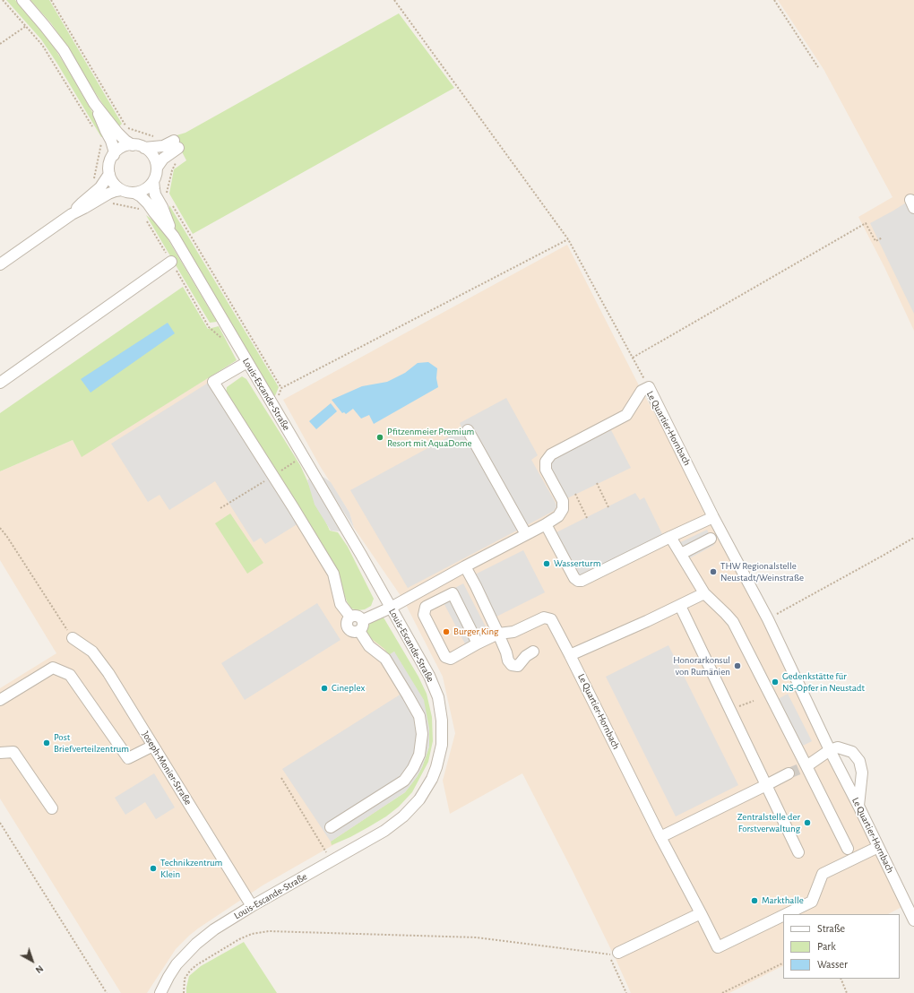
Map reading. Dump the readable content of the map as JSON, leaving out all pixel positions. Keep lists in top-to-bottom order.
{
  "streets": {
    "street": ["Louis-Escande-Straße", "Le Quartier-Hornbach", "Joseph-Monier-Straße"]
  },
  "crossings": [
    ["Louis-Escande-Straße", "Le Quartier-Hornbach"],
    ["Louis-Escande-Straße", "Joseph-Monier-Straße"]
  ],
  "places": [
    "Pfitzenmeier Premium Resort mit AquaDome",
    "Wasserturm",
    "THW Regionalstelle Neustadt/Weinstraße",
    "Burger King",
    "Honorarkonsul von Rumänien",
    "Gedenkstätte für NS-Opfer in Neustadt",
    "Cineplex",
    "Post Briefverteilzentrum",
    "Zentralstelle der Forstverwaltung",
    "Technikzentrum Klein",
    "Markthalle"
  ],
  "legend": ["Straße", "Park", "Wasser"],
  "north": "bottom right"
}
